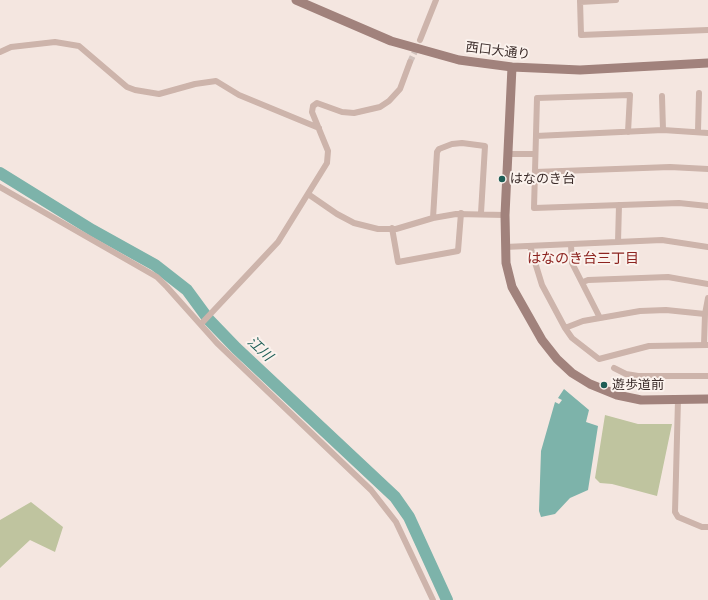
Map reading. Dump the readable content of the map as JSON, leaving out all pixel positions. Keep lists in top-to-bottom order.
{
  "streets": {
    "street": ["西口大通り"]
  },
  "districts": ["はなのき台三丁目"],
  "water": ["江川"],
  "places": ["はなのき台", "遊歩道前"]
}
